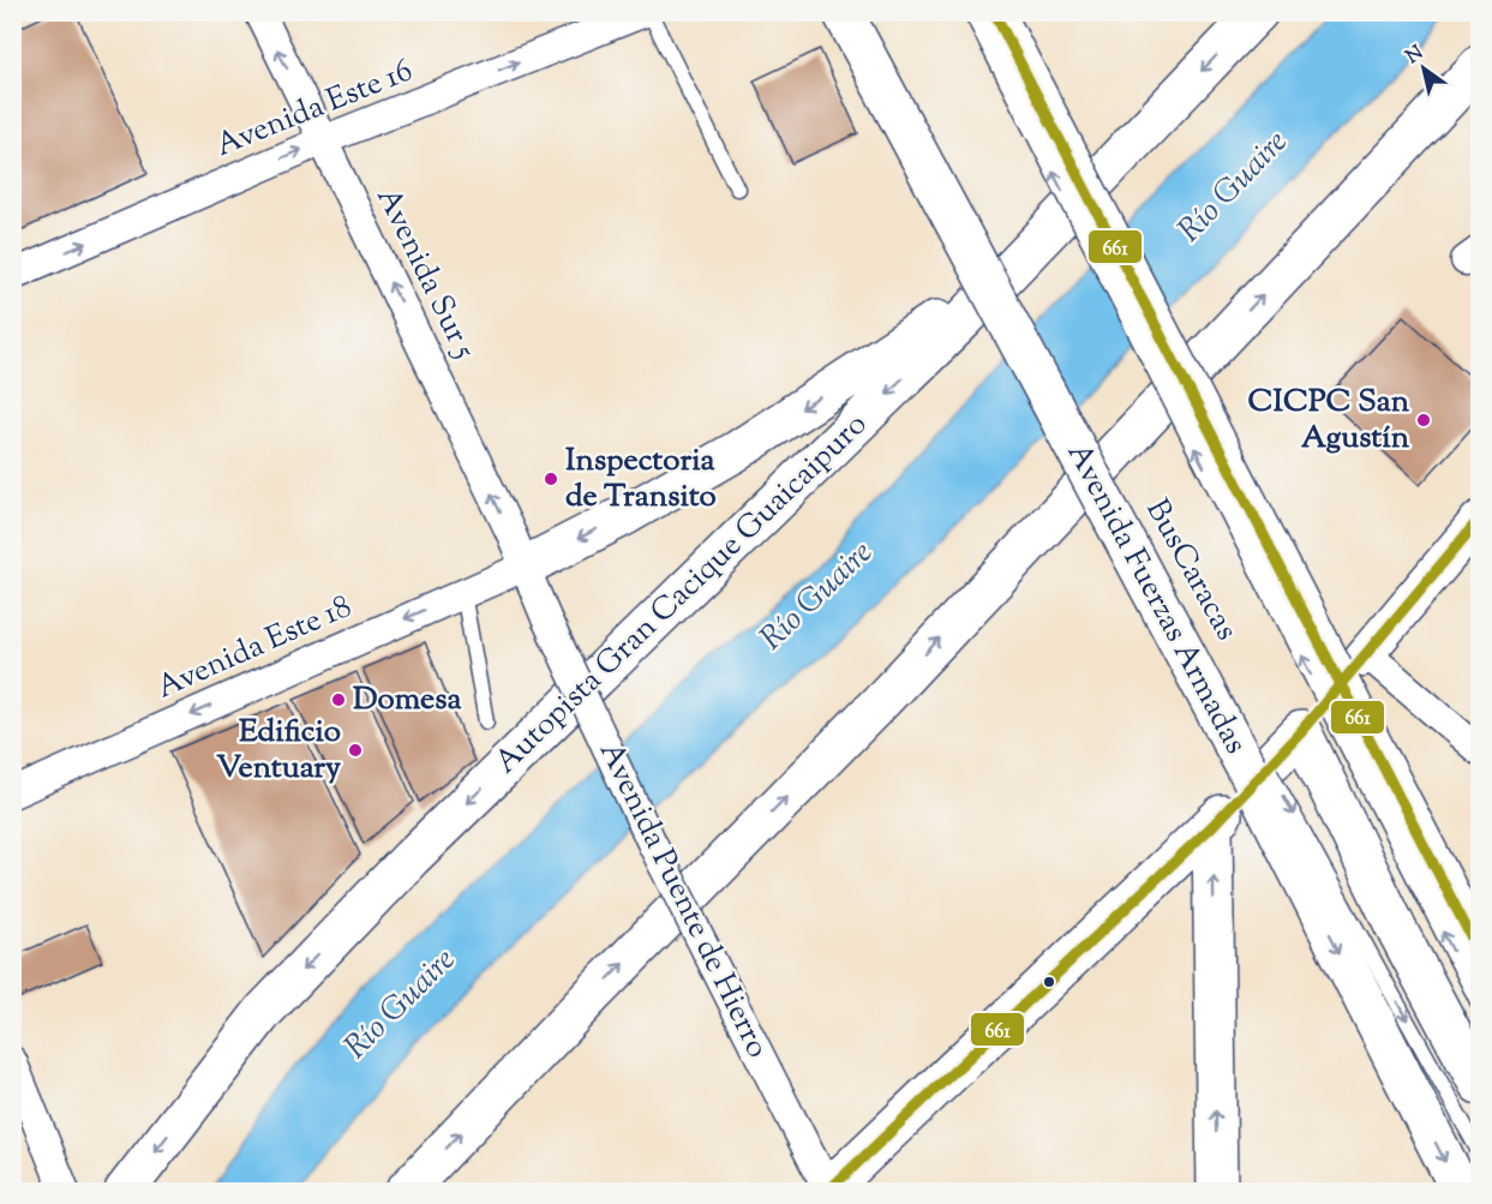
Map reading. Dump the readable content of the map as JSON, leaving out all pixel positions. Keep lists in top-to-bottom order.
{
  "streets": {
    "main road": ["Autopista Gran Cacique Guaicaipuro", "Avenida Fuerzas Armadas"],
    "street": [
      "Avenida Este 16",
      "Avenida Sur 5",
      "Avenida Este 18",
      "Avenida Puente de Hierro"
    ],
    "lane": ["BusCaracas"]
  },
  "crossings": [
    ["Avenida Este 16", "Avenida Sur 5"],
    ["Avenida Sur 5", "Avenida Este 18"],
    ["Avenida Sur 5", "Avenida Puente de Hierro"],
    ["Avenida Este 18", "Avenida Puente de Hierro"]
  ],
  "one_way": ["Avenida Este 16", "Avenida Sur 5", "Avenida Este 18"],
  "water": ["Río Guaire"],
  "places": [
    "CICPC San Agustín",
    "Inspectoria de Transito",
    "Domesa",
    "Edificio Ventuary"
  ],
  "lines": ["transit line 661"],
  "north": "top left"
}
